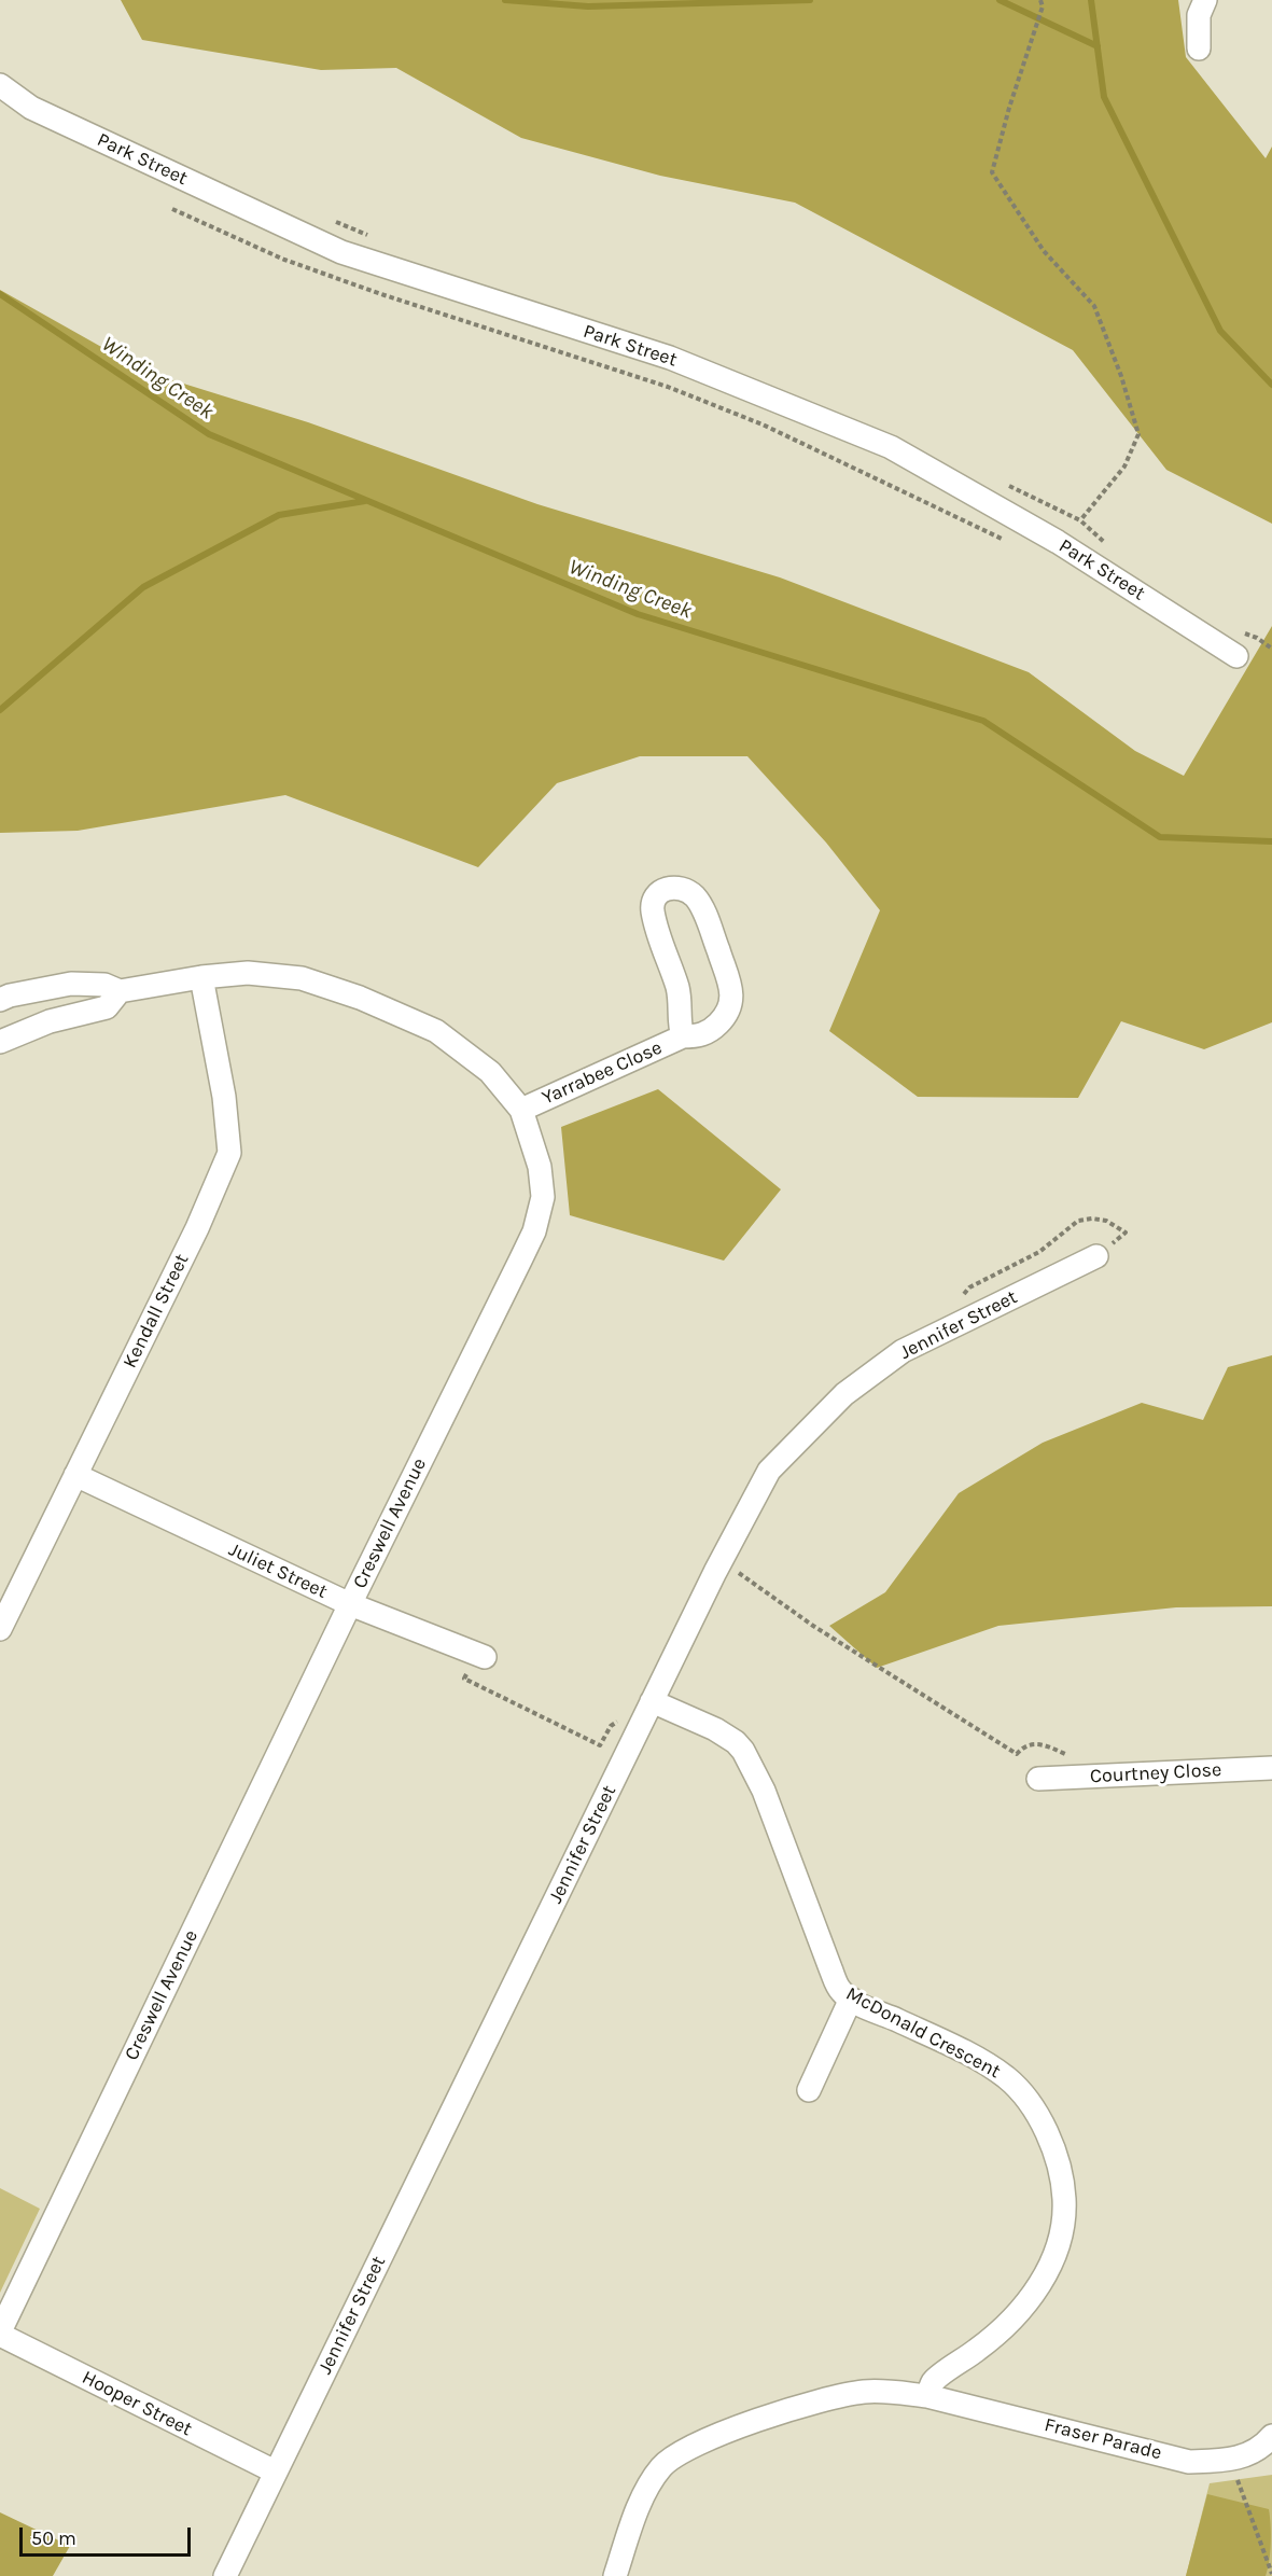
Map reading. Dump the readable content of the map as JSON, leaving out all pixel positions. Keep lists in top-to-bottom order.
{
  "streets": {
    "street": [
      "Park Street",
      "Yarrabee Close",
      "Kendall Street",
      "Jennifer Street",
      "Creswell Avenue",
      "Juliet Street",
      "Courtney Close",
      "McDonald Crescent",
      "Hooper Street",
      "Fraser Parade"
    ]
  },
  "crossings": [
    ["Yarrabee Close", "Creswell Avenue"],
    ["Kendall Street", "Creswell Avenue"],
    ["Kendall Street", "Juliet Street"],
    ["Jennifer Street", "McDonald Crescent"],
    ["Jennifer Street", "Hooper Street"],
    ["Creswell Avenue", "Juliet Street"],
    ["Creswell Avenue", "Hooper Street"],
    ["McDonald Crescent", "Fraser Parade"]
  ],
  "water": ["Winding Creek"],
  "scale_bar": "50 m"
}
